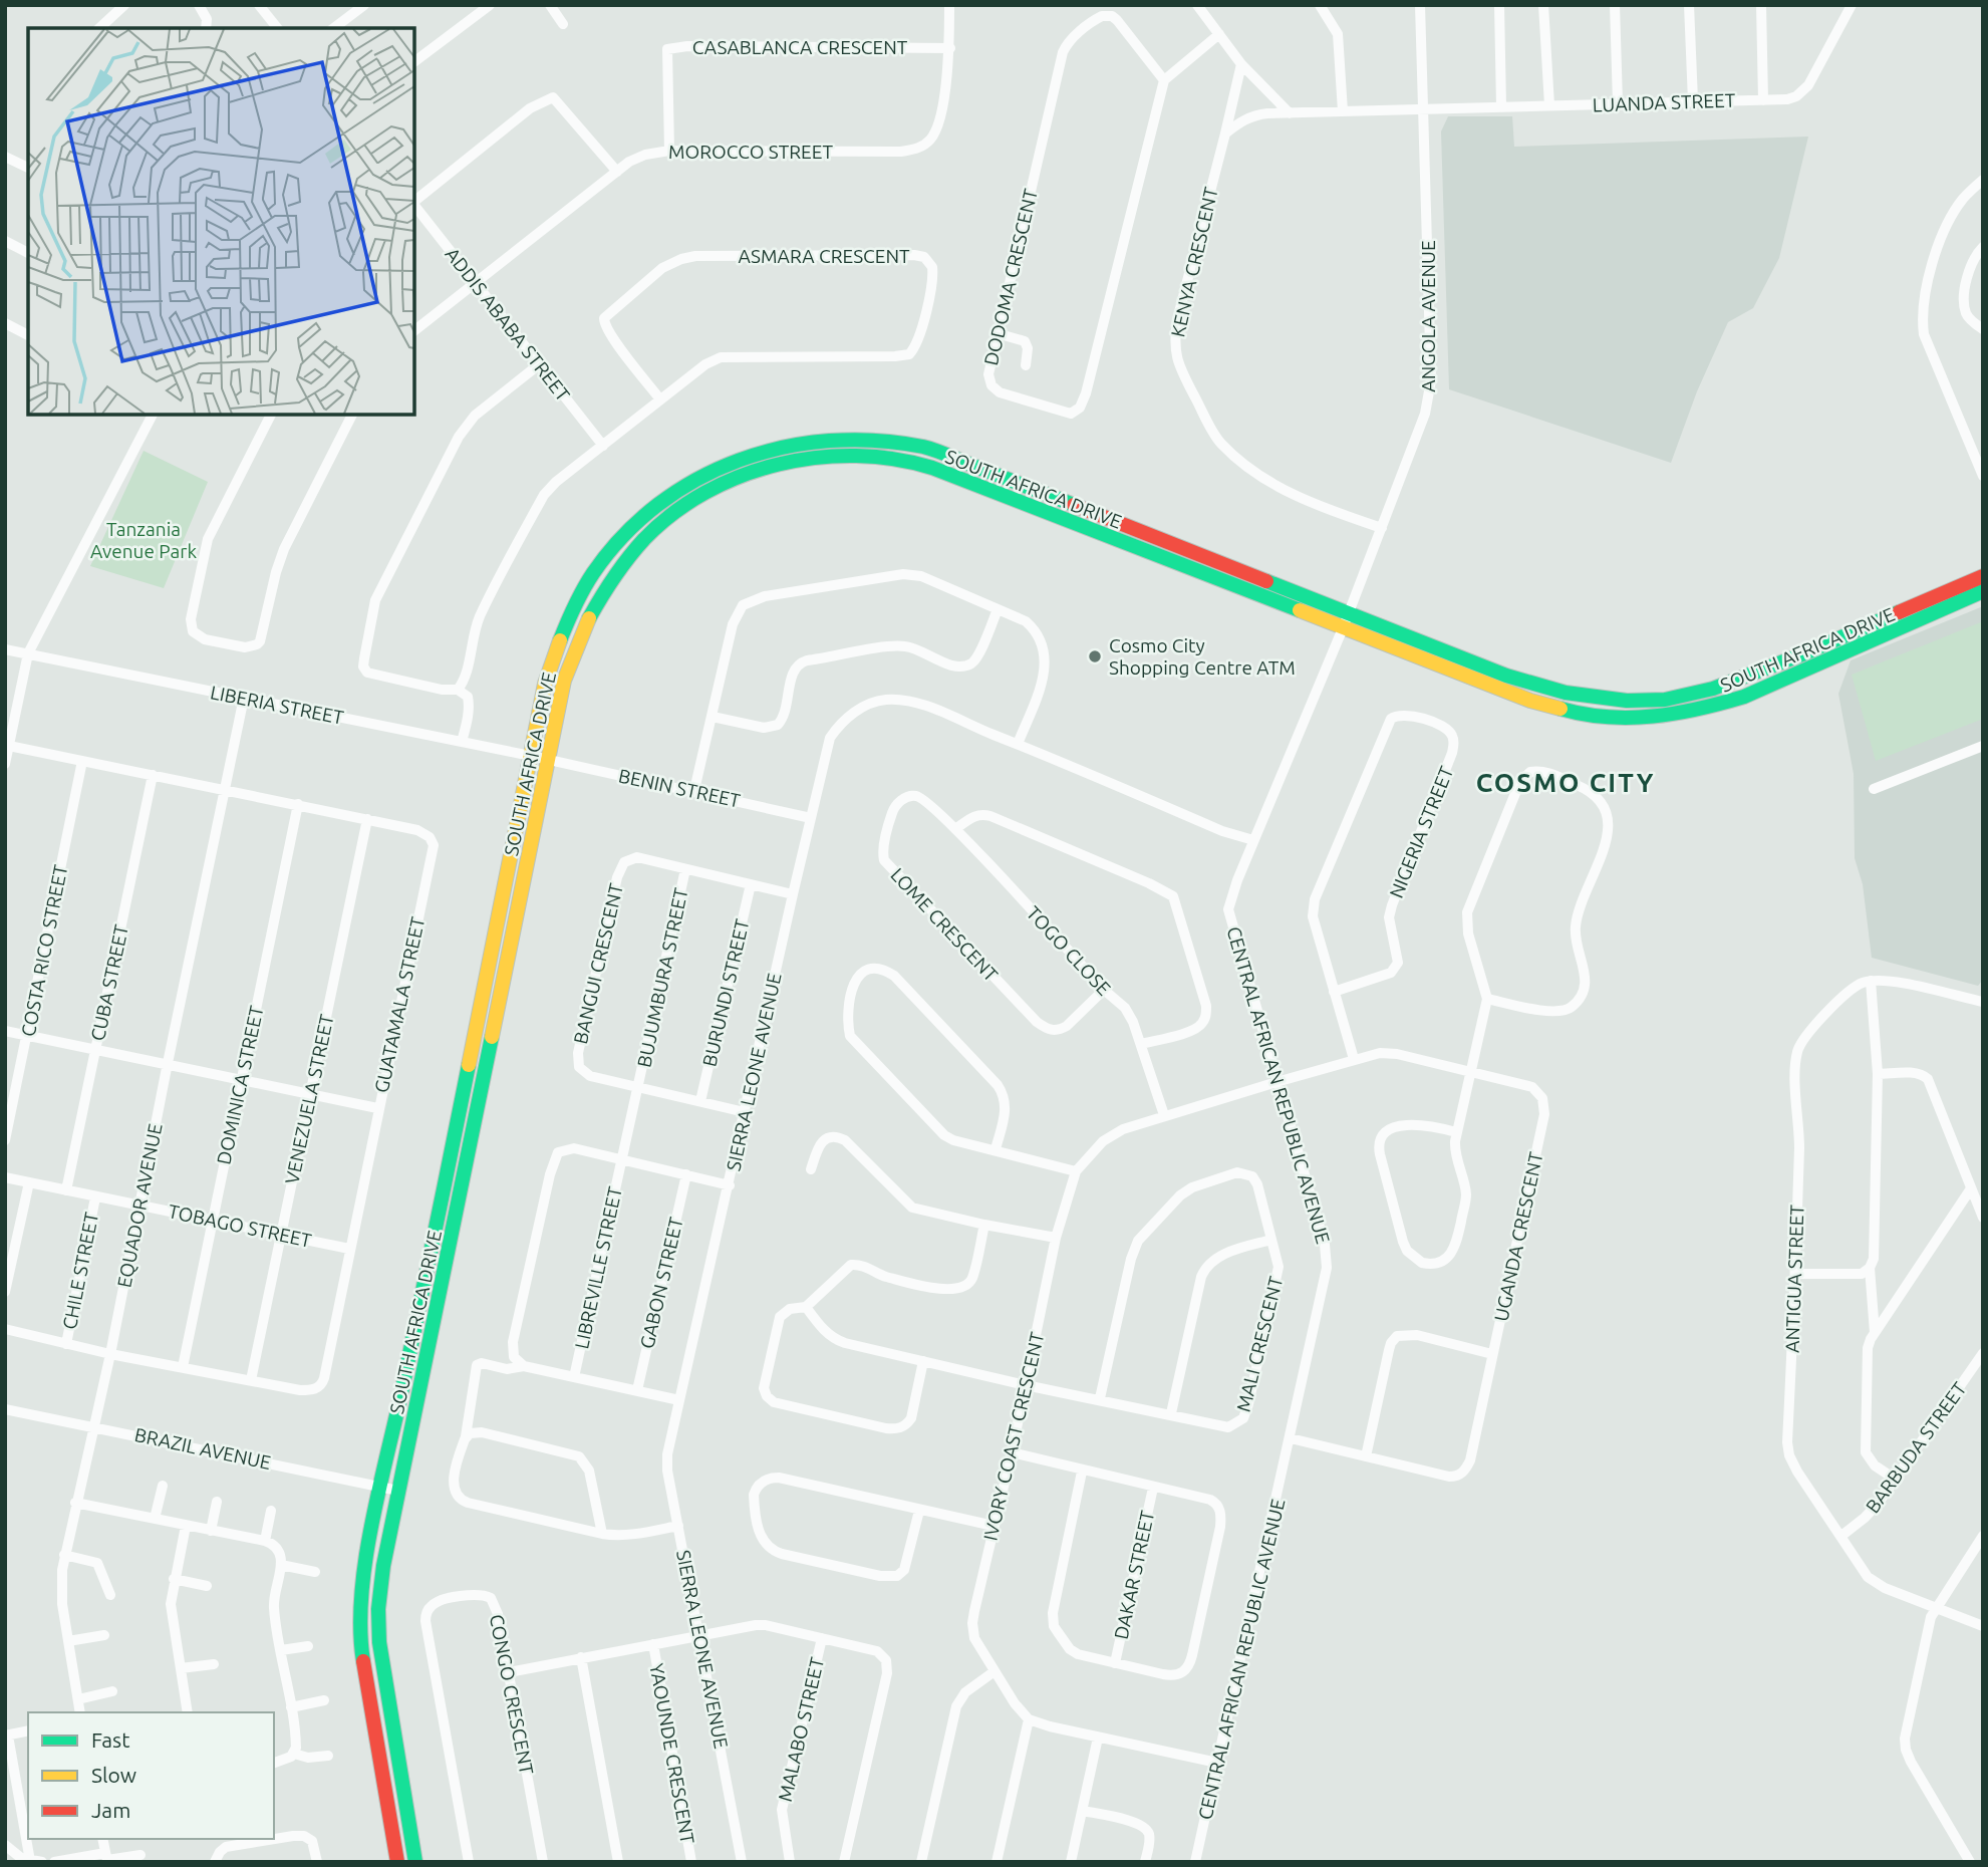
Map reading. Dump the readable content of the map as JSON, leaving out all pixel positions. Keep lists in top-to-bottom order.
{
  "streets": {
    "street": [
      "CASABLANCA CRESCENT",
      "LUANDA STREET",
      "MOROCCO STREET",
      "ASMARA CRESCENT",
      "KENYA CRESCENT",
      "DODOMA CRESCENT",
      "ANGOLA AVENUE",
      "ADDIS ABABA STREET",
      "SOUTH AFRICA DRIVE",
      "LIBERIA STREET",
      "BENIN STREET",
      "NIGERIA STREET",
      "LOME CRESCENT",
      "COSTA RICO STREET",
      "TOGO CLOSE",
      "BANGUI CRESCENT",
      "BUJUMBURA STREET",
      "CUBA STREET",
      "BURUNDI STREET",
      "GUATAMALA STREET",
      "SIERRA LEONE AVENUE",
      "DOMINICA STREET",
      "CENTRAL AFRICAN REPUBLIC AVENUE",
      "VENEZUELA STREET",
      "EQUADOR AVENUE",
      "TOBAGO STREET",
      "UGANDA CRESCENT",
      "LIBREVILLE STREET",
      "CHILE STREET",
      "ANTIGUA STREET",
      "GABON STREET",
      "MALI CRESCENT",
      "IVORY COAST CRESCENT",
      "BARBUDA STREET",
      "BRAZIL AVENUE",
      "DAKAR STREET",
      "CONGO CRESCENT",
      "MALABO STREET",
      "YAOUNDE CRESCENT"
    ]
  },
  "crossings": [
    ["CASABLANCA CRESCENT", "MOROCCO STREET"],
    ["LUANDA STREET", "ANGOLA AVENUE"],
    ["MOROCCO STREET", "ADDIS ABABA STREET"],
    ["KENYA CRESCENT", "ANGOLA AVENUE"],
    ["ANGOLA AVENUE", "SOUTH AFRICA DRIVE"],
    ["ANGOLA AVENUE", "CENTRAL AFRICAN REPUBLIC AVENUE"],
    ["SOUTH AFRICA DRIVE", "LIBERIA STREET"],
    ["SOUTH AFRICA DRIVE", "BENIN STREET"],
    ["SOUTH AFRICA DRIVE", "CENTRAL AFRICAN REPUBLIC AVENUE"],
    ["SOUTH AFRICA DRIVE", "BRAZIL AVENUE"],
    ["LIBERIA STREET", "BENIN STREET"],
    ["LIBERIA STREET", "EQUADOR AVENUE"],
    ["BENIN STREET", "SIERRA LEONE AVENUE"],
    ["NIGERIA STREET", "UGANDA CRESCENT"],
    ["LOME CRESCENT", "TOGO CLOSE"],
    ["COSTA RICO STREET", "GUATAMALA STREET"],
    ["TOGO CLOSE", "IVORY COAST CRESCENT"],
    ["BANGUI CRESCENT", "BUJUMBURA STREET"],
    ["BANGUI CRESCENT", "BURUNDI STREET"],
    ["BANGUI CRESCENT", "SIERRA LEONE AVENUE"],
    ["BUJUMBURA STREET", "LIBREVILLE STREET"],
    ["CUBA STREET", "GUATAMALA STREET"],
    ["CUBA STREET", "TOBAGO STREET"],
    ["GUATAMALA STREET", "DOMINICA STREET"],
    ["GUATAMALA STREET", "VENEZUELA STREET"],
    ["GUATAMALA STREET", "EQUADOR AVENUE"],
    ["GUATAMALA STREET", "TOBAGO STREET"],
    ["SIERRA LEONE AVENUE", "CENTRAL AFRICAN REPUBLIC AVENUE"],
    ["DOMINICA STREET", "TOBAGO STREET"],
    ["CENTRAL AFRICAN REPUBLIC AVENUE", "UGANDA CRESCENT"],
    ["CENTRAL AFRICAN REPUBLIC AVENUE", "IVORY COAST CRESCENT"],
    ["VENEZUELA STREET", "TOBAGO STREET"],
    ["EQUADOR AVENUE", "TOBAGO STREET"],
    ["EQUADOR AVENUE", "BRAZIL AVENUE"],
    ["TOBAGO STREET", "CHILE STREET"],
    ["UGANDA CRESCENT", "IVORY COAST CRESCENT"],
    ["ANTIGUA STREET", "BARBUDA STREET"],
    ["MALI CRESCENT", "IVORY COAST CRESCENT"]
  ],
  "districts": ["COSMO CITY"],
  "parks": ["Tanzania Avenue Park"],
  "places": ["Cosmo City Shopping Centre ATM"],
  "legend": ["Fast", "Slow", "Jam"]
}
